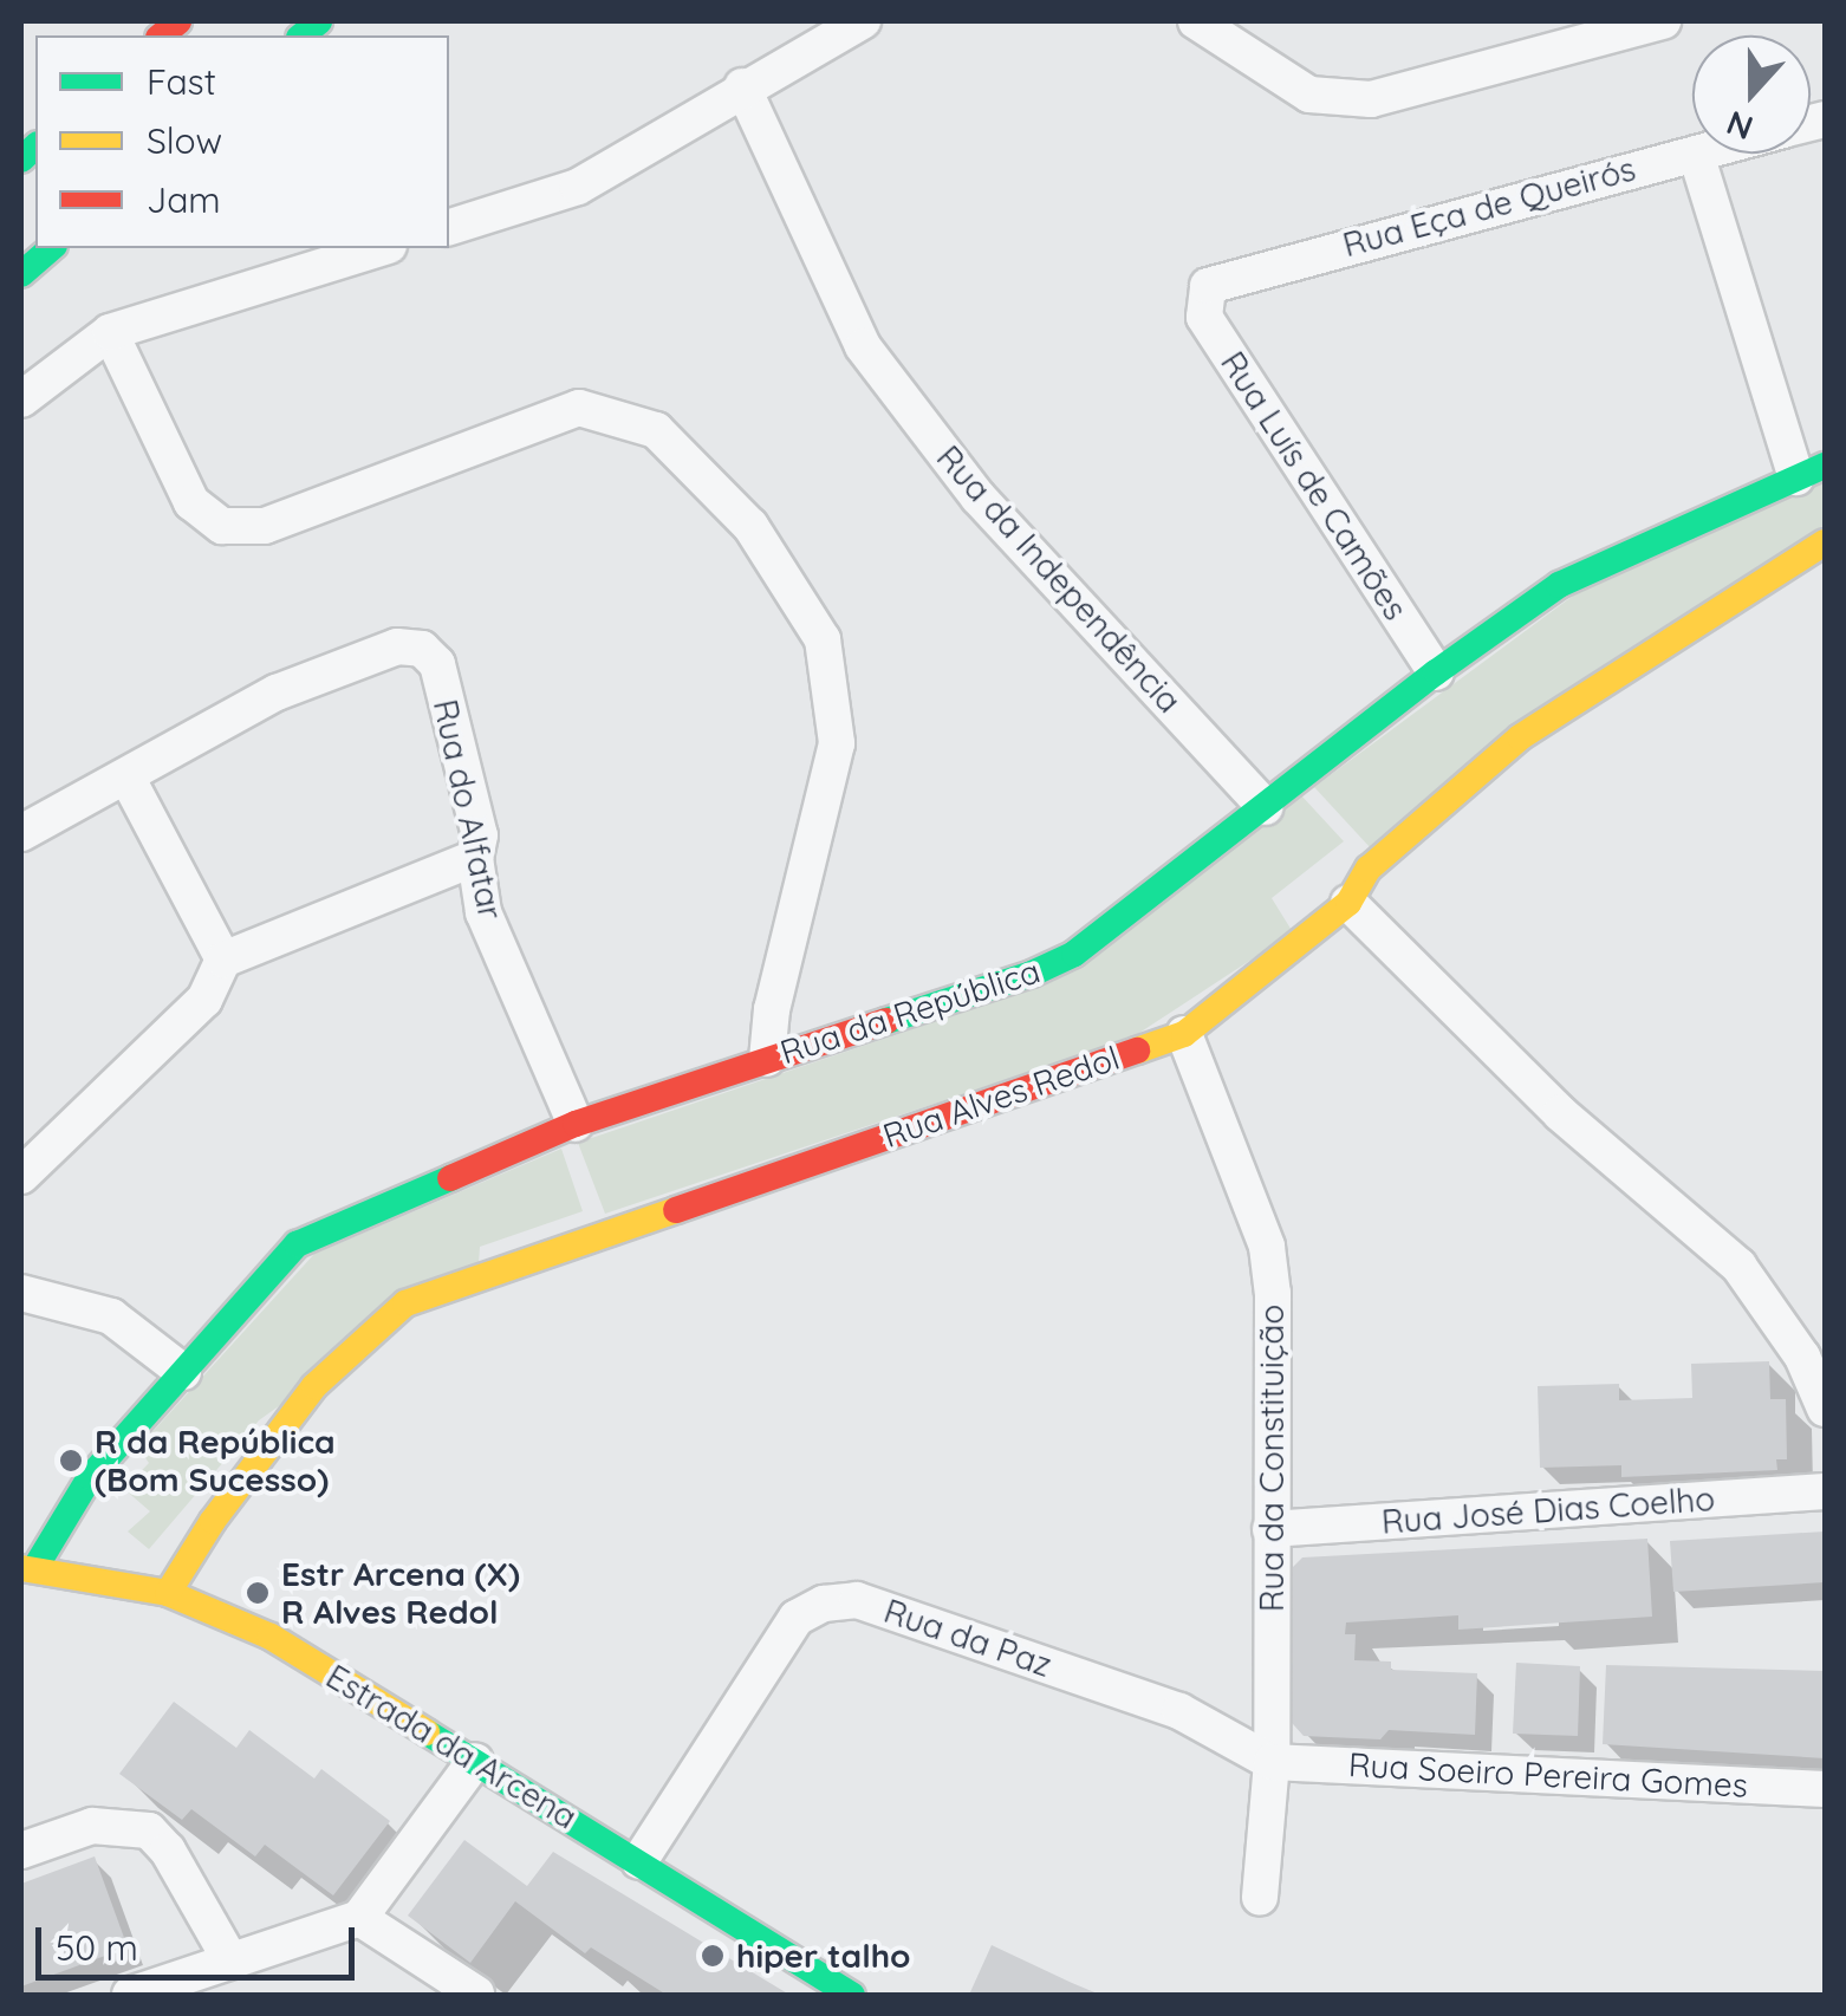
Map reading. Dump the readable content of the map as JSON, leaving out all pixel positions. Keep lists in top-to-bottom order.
{
  "streets": {
    "main road": ["Rua da República", "Rua Alves Redol", "Estrada da Arcena"],
    "street": [
      "Rua Eça de Queirós",
      "Rua Luís de Camões",
      "Rua da Independência",
      "Rua do Alfatar",
      "Rua da Constituição",
      "Rua José Dias Coelho",
      "Rua da Paz",
      "Rua Soeiro Pereira Gomes"
    ]
  },
  "crossings": [
    ["Rua Eça de Queirós", "Rua Luís de Camões"],
    ["Rua Luís de Camões", "Rua da República"],
    ["Rua da Independência", "Rua da República"],
    ["Rua do Alfatar", "Rua da República"],
    ["Rua da República", "Estrada da Arcena"],
    ["Rua Alves Redol", "Rua da Constituição"],
    ["Rua Alves Redol", "Estrada da Arcena"],
    ["Rua da Constituição", "Rua José Dias Coelho"],
    ["Rua da Constituição", "Rua da Paz"],
    ["Rua da Constituição", "Rua Soeiro Pereira Gomes"],
    ["Rua da Paz", "Estrada da Arcena"],
    ["Rua da Paz", "Rua Soeiro Pereira Gomes"]
  ],
  "places": ["R da República (Bom Sucesso)", "Estr Arcena (X) R Alves Redol", "hiper talho"],
  "legend": ["Fast", "Slow", "Jam"],
  "scale_bar": "50 m",
  "north": "bottom"
}
